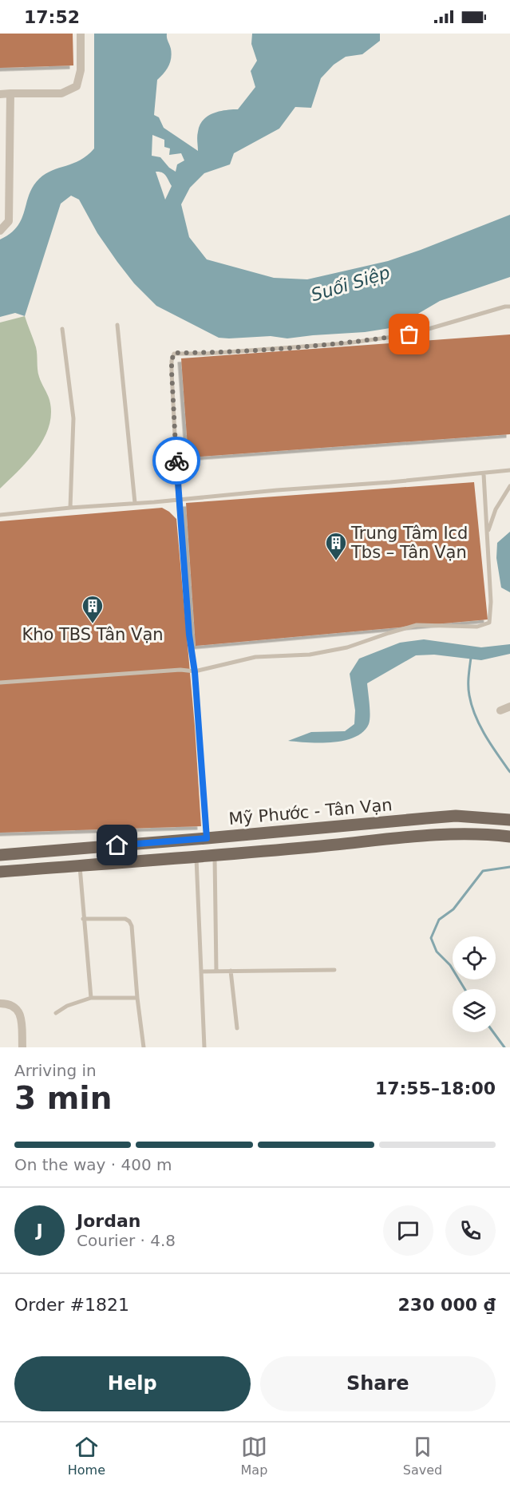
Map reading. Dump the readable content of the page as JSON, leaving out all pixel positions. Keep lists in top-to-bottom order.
{
  "streets": {
    "main road": ["Mỹ Phước - Tân Vạn"]
  },
  "water": ["Suối Siệp"],
  "places": {
    "building": ["Trung Tâm Icd Tbs – Tân Vạn", "Kho TBS Tân Vạn"]
  },
  "page": {
    "status": "17:52",
    "heading": ["3 min", "Arriving in", "17:55–18:00"],
    "panel": [
      "Jordan",
      "Courier · 4.8",
      "Order #1821",
      "230 000 ₫"
    ],
    "bar": "On the way · 400 m",
    "round": "J",
    "buttons": ["Help", "Share"],
    "tabs": ["Home", "Map", "Saved"]
  }
}
